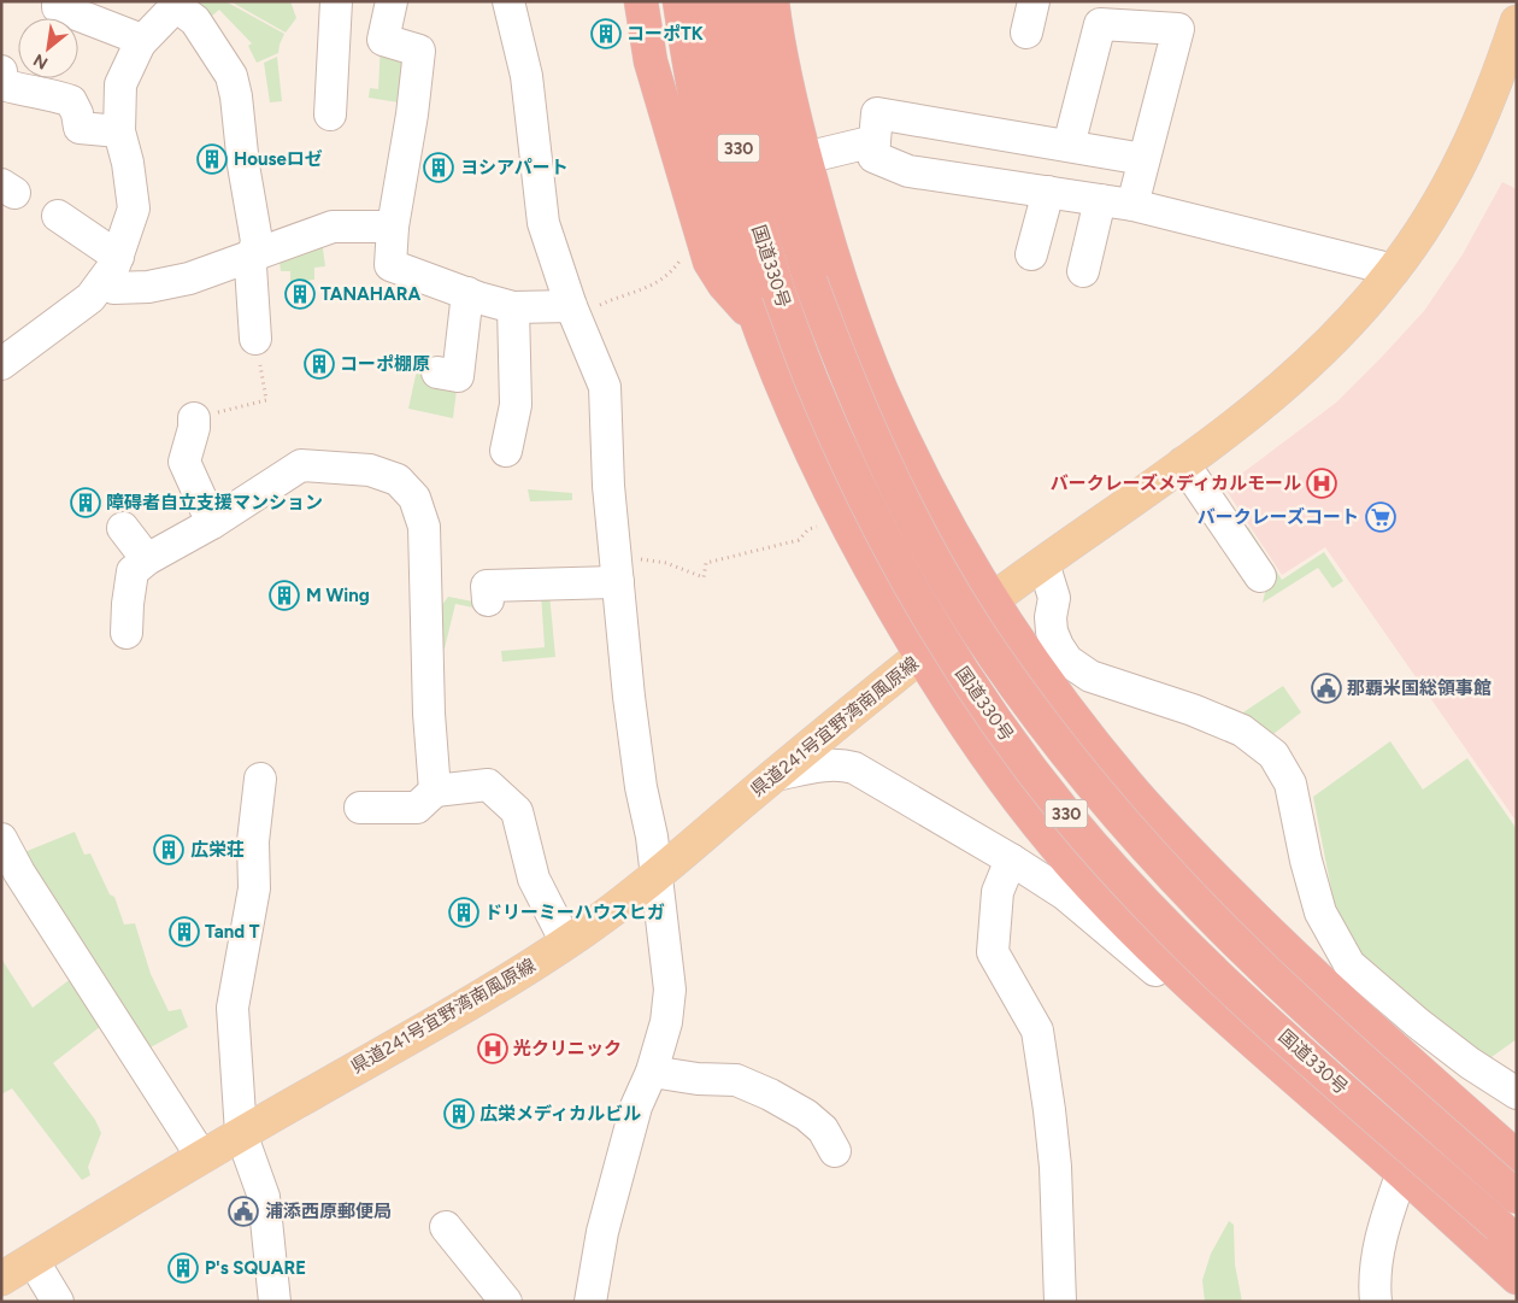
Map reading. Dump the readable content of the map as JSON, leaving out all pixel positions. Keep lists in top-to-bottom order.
{
  "streets": {
    "highway": ["330", "国道330号"],
    "main road": ["県道241号宜野湾南風原線"]
  },
  "places": {
    "building": [
      "コーポTK",
      "Houseロゼ",
      "ヨシアパート",
      "TANAHARA",
      "コーポ棚原",
      "障碍者自立支援マンション",
      "M Wing",
      "広栄荘",
      "ドリーミーハウスヒガ",
      "Tand T",
      "広栄メディカルビル",
      "P's SQUARE"
    ],
    "hospital": ["バークレーズメディカルモール", "光クリニック"],
    "supermarket": ["バークレーズコート"],
    "public building": ["那覇米国総領事館", "浦添西原郵便局"]
  },
  "north": "bottom left"
}
